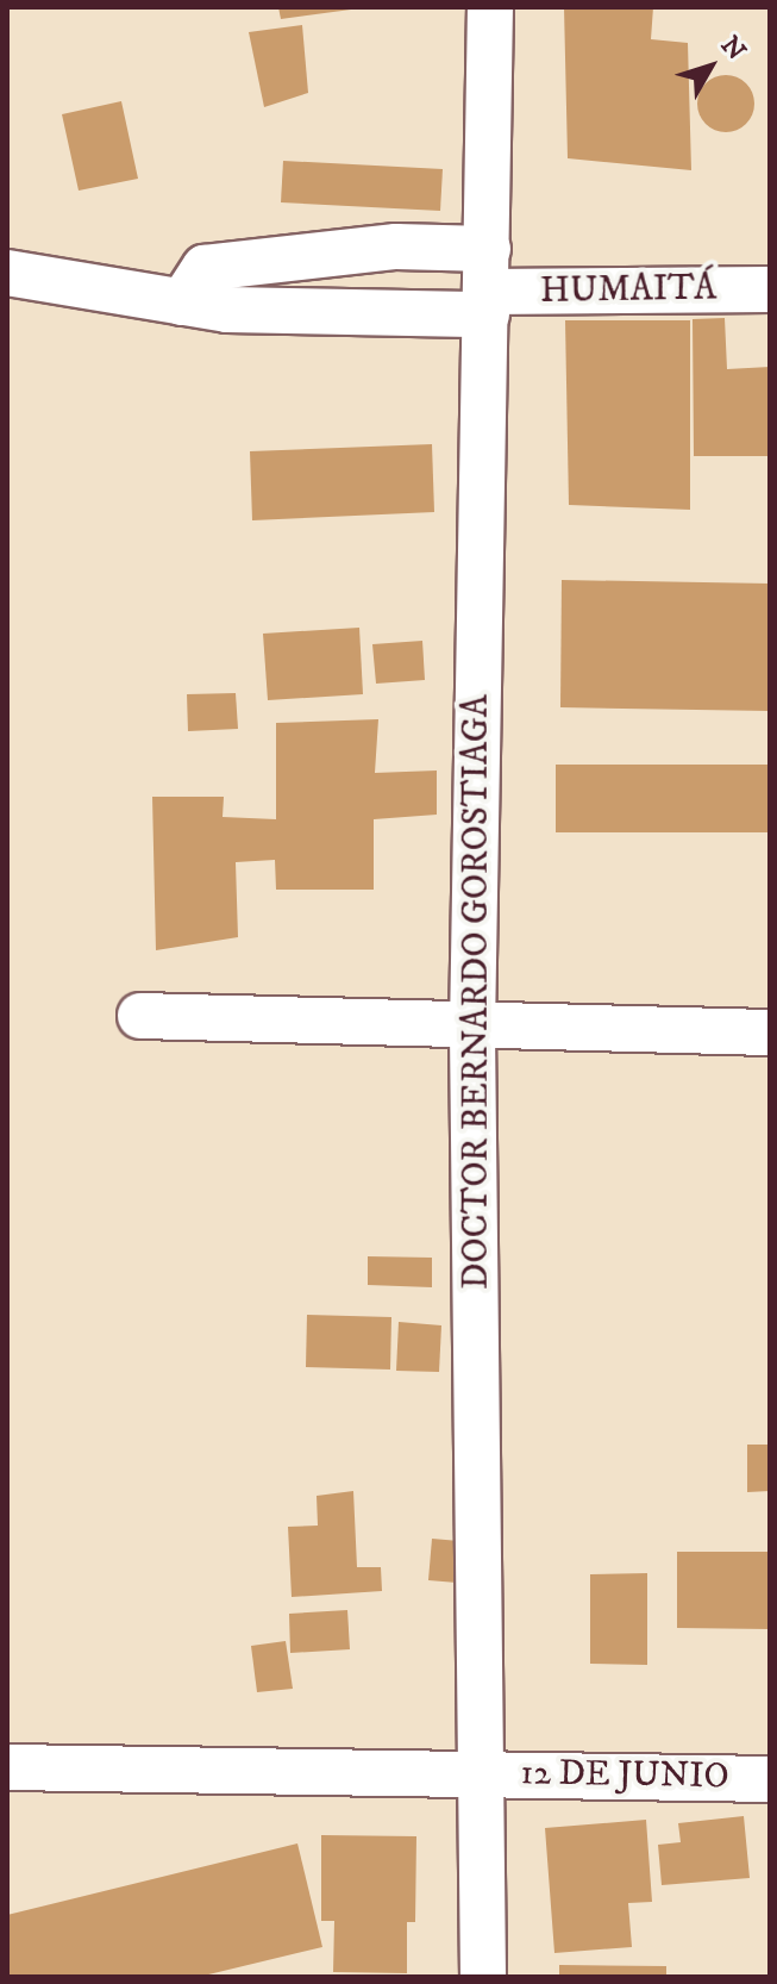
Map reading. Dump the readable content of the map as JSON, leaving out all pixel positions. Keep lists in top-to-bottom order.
{
  "streets": {
    "street": ["HUMAITÁ", "DOCTOR BERNARDO GOROSTIAGA", "12 DE JUNIO"]
  },
  "crossings": [
    ["HUMAITÁ", "DOCTOR BERNARDO GOROSTIAGA"],
    ["DOCTOR BERNARDO GOROSTIAGA", "12 DE JUNIO"]
  ],
  "north": "top right"
}
